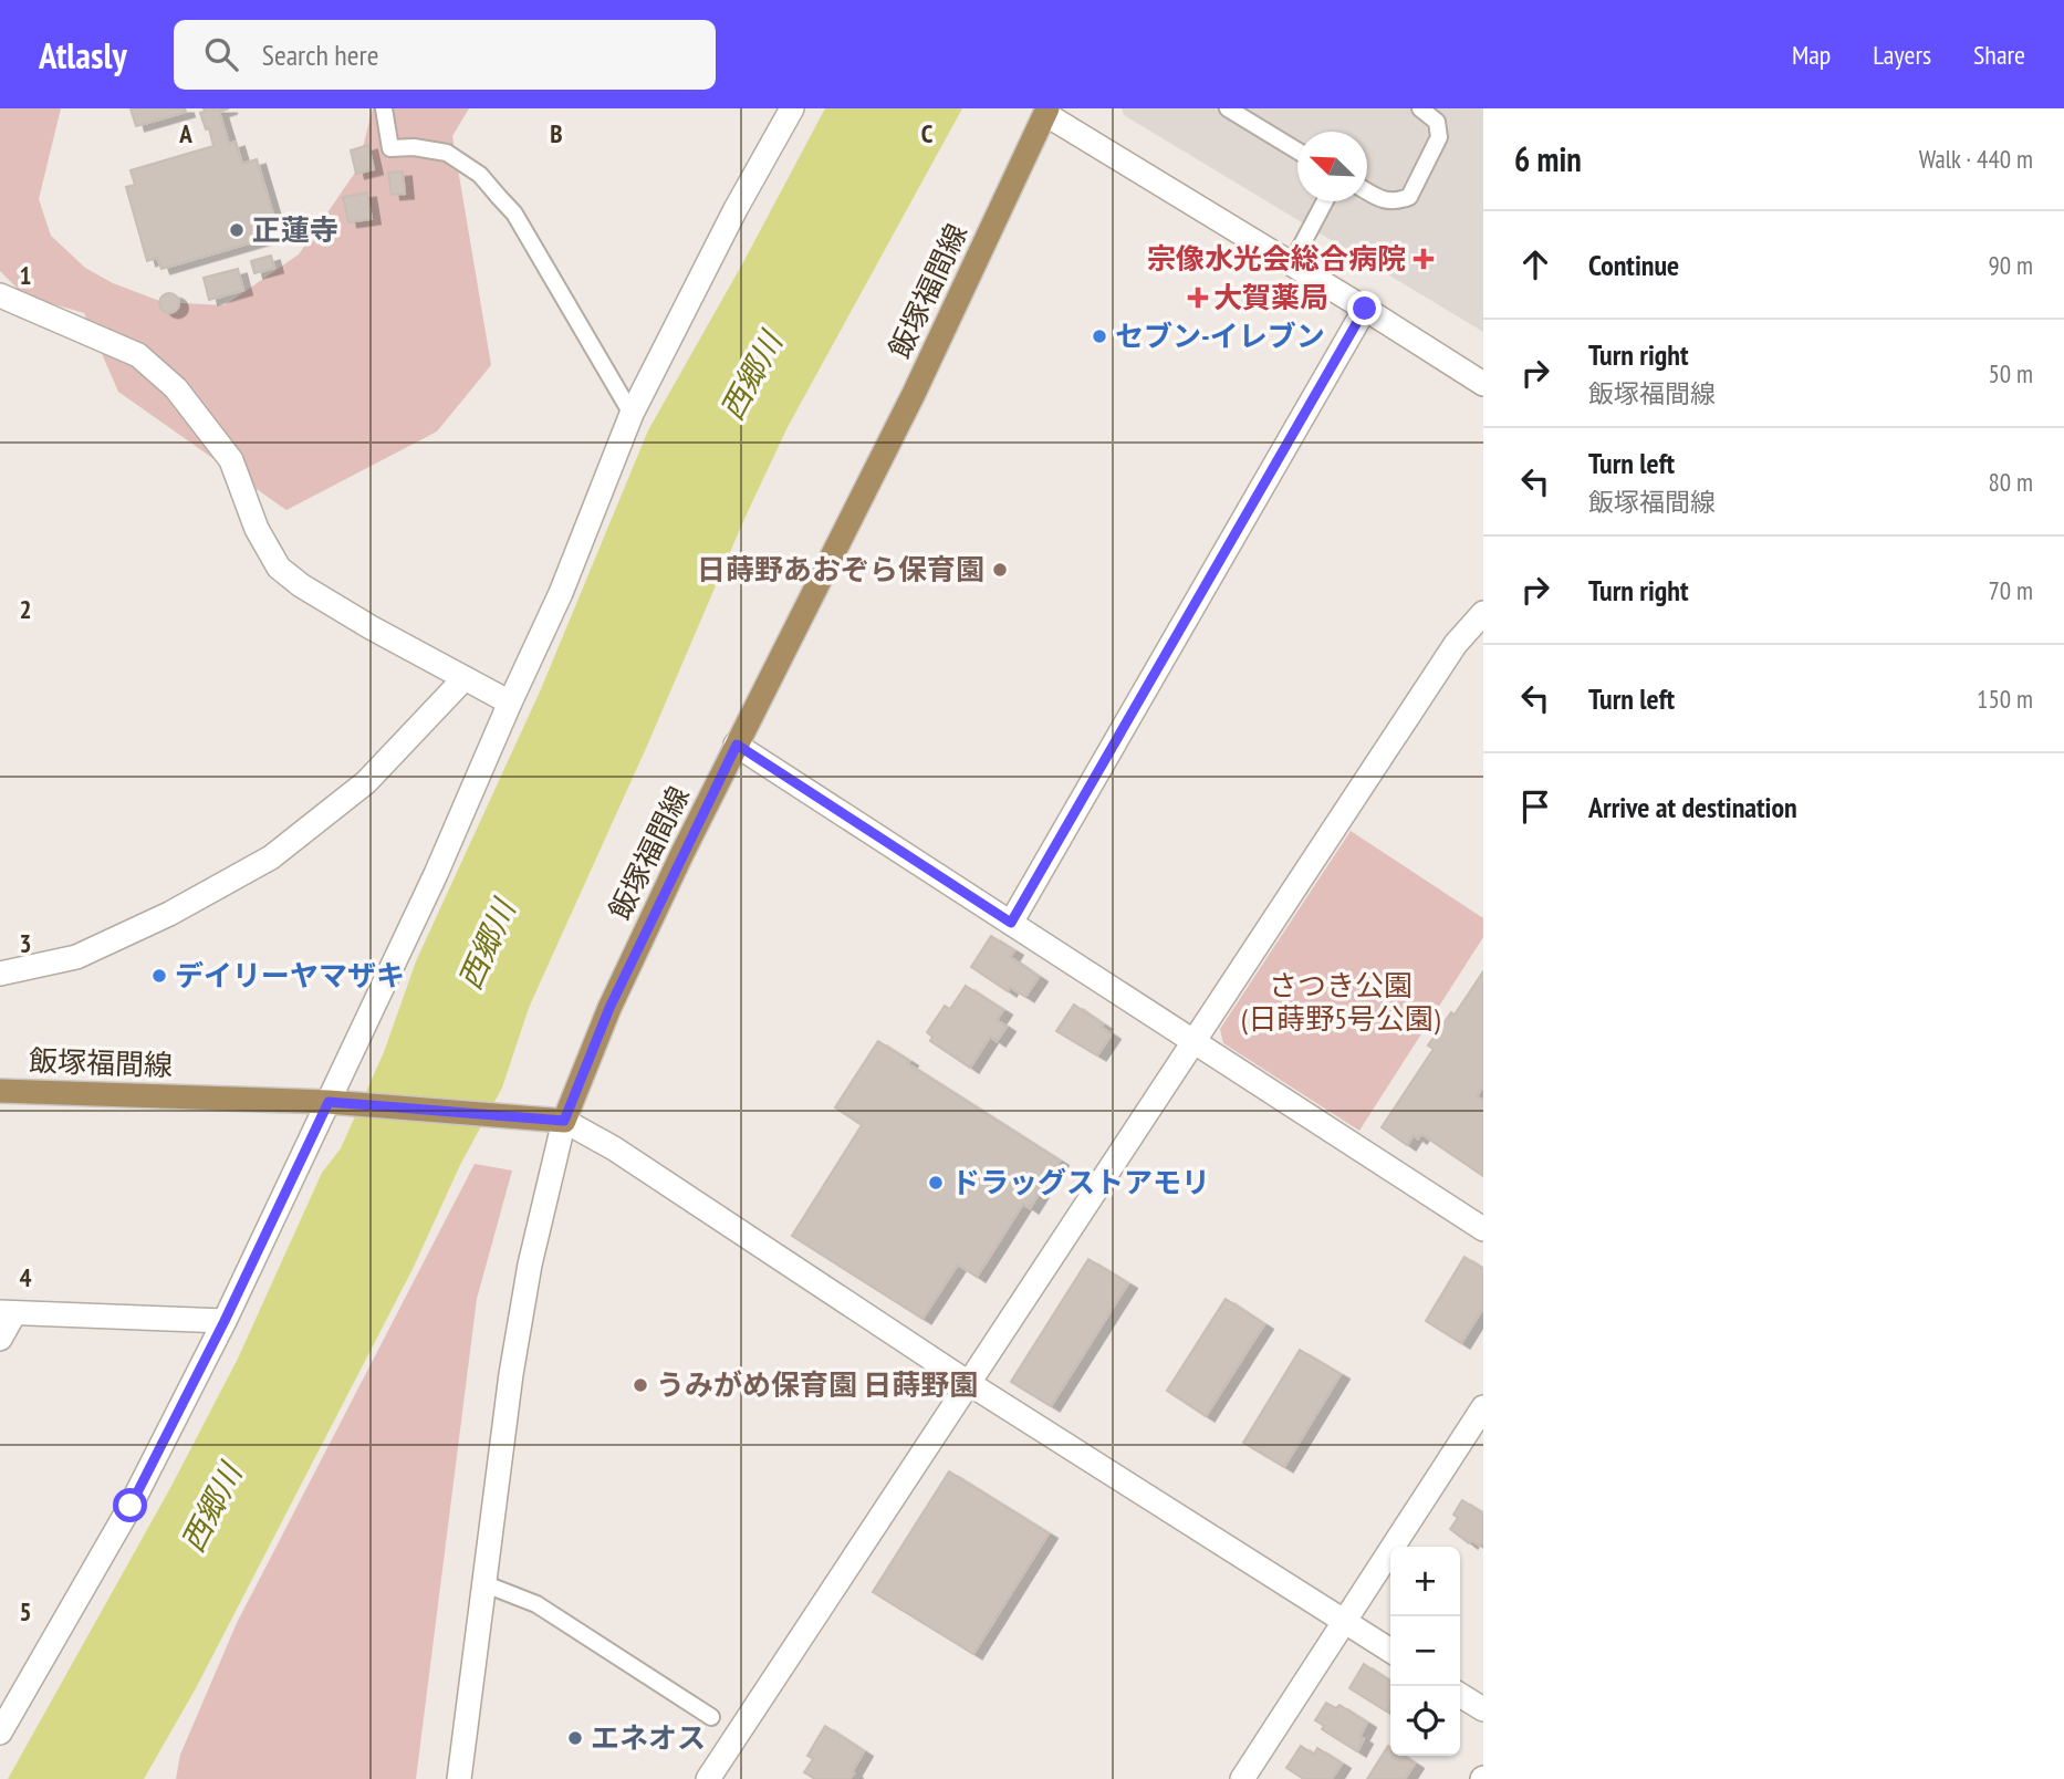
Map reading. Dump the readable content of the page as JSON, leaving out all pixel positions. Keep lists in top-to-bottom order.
{
  "streets": {
    "main road": ["飯塚福間線"]
  },
  "water": ["西郷川"],
  "parks": ["さつき公園 (日蒔野5号公園)"],
  "places": {
    "other": [
      "正蓮寺",
      "セブン-イレブン",
      "日蒔野あおぞら保育園",
      "デイリーヤマザキ",
      "ドラッグストアモリ",
      "うみがめ保育園 日蒔野園",
      "エネオス"
    ],
    "health": ["宗像水光会総合病院", "大賀薬局"]
  },
  "north": "top left",
  "page": {
    "header": "Atlasly",
    "search": "Search here",
    "nav": ["Map", "Layers", "Share"],
    "heading": ["6 min", "Walk · 440 m"],
    "list": [
      ["Continue", "90 m"],
      ["Turn right", "飯塚福間線", "50 m"],
      ["Turn left", "飯塚福間線", "80 m"],
      ["Turn right", "70 m"],
      ["Turn left", "150 m"],
      "Arrive at destination"
    ],
    "map_buttons": ["+", "−"]
  },
  "grid": {
    "columns": ["A", "B", "C"],
    "rows": [
      "1",
      "2",
      "3",
      "4",
      "5"
    ]
  }
}
